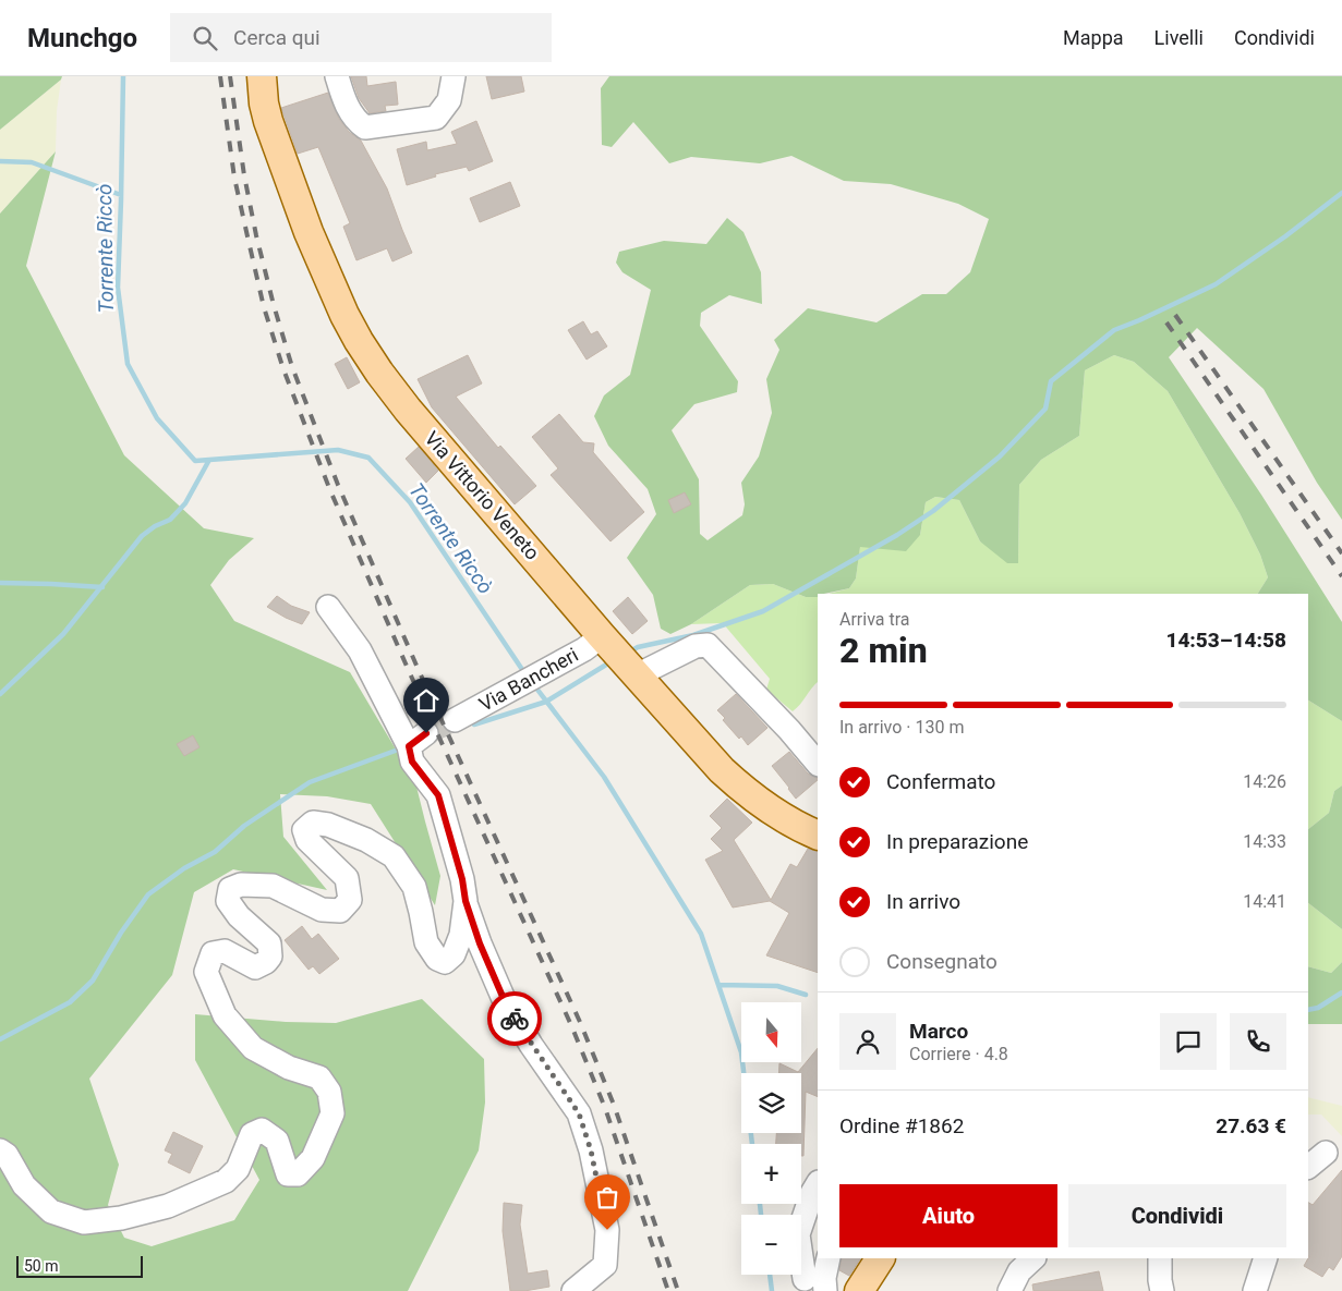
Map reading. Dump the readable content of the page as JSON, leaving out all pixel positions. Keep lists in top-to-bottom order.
{
  "streets": {
    "main road": ["Via Vittorio Veneto"],
    "street": ["Via Bancheri"]
  },
  "crossings": [
    ["Via Vittorio Veneto", "Via Bancheri"]
  ],
  "water": ["Torrente Riccò"],
  "scale_bar": "50 m",
  "north": "bottom",
  "page": {
    "header": "Munchgo",
    "search": "Cerca qui",
    "nav": ["Mappa", "Livelli", "Condividi"],
    "heading": ["2 min", "Arriva tra", "14:53–14:58"],
    "panel": [
      "Marco",
      "Corriere · 4.8",
      "Ordine #1862",
      "27.63 €"
    ],
    "bar": "In arrivo · 130 m",
    "list": [
      ["Confermato", "14:26"],
      ["In preparazione", "14:33"],
      ["In arrivo", "14:41"],
      "Consegnato"
    ],
    "map_buttons": ["+", "−"],
    "buttons": ["Aiuto", "Condividi"],
    "scale": "50 m"
  }
}
